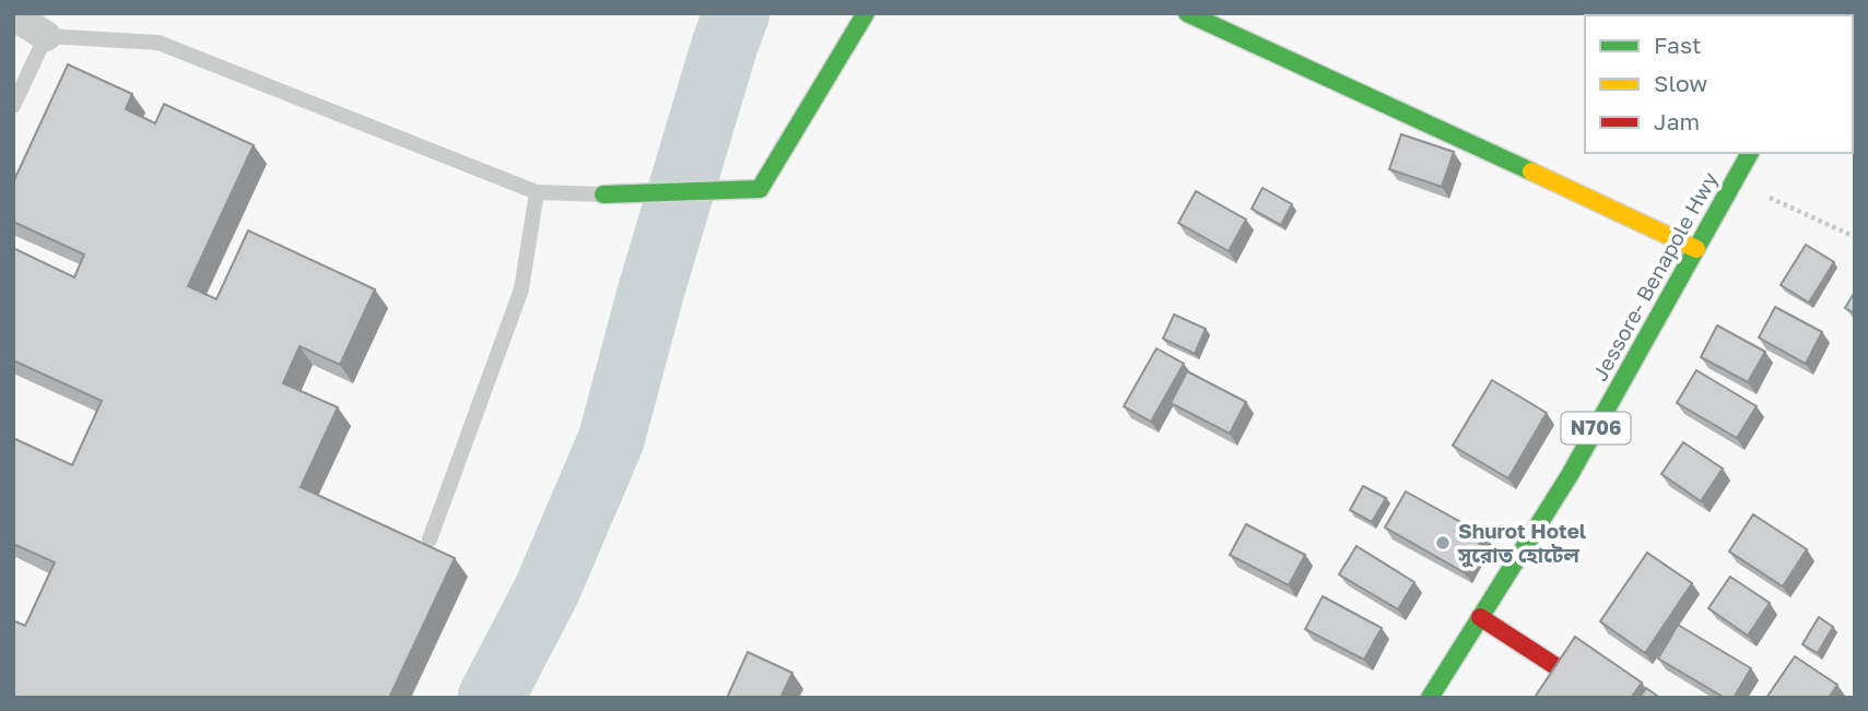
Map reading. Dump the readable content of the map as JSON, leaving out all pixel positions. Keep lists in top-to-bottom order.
{
  "streets": {
    "main road": ["Jessore- Benapole Hwy", "N706"]
  },
  "places": ["Shurot Hotel সুরোত হোটেল"],
  "legend": ["Fast", "Slow", "Jam"]
}
